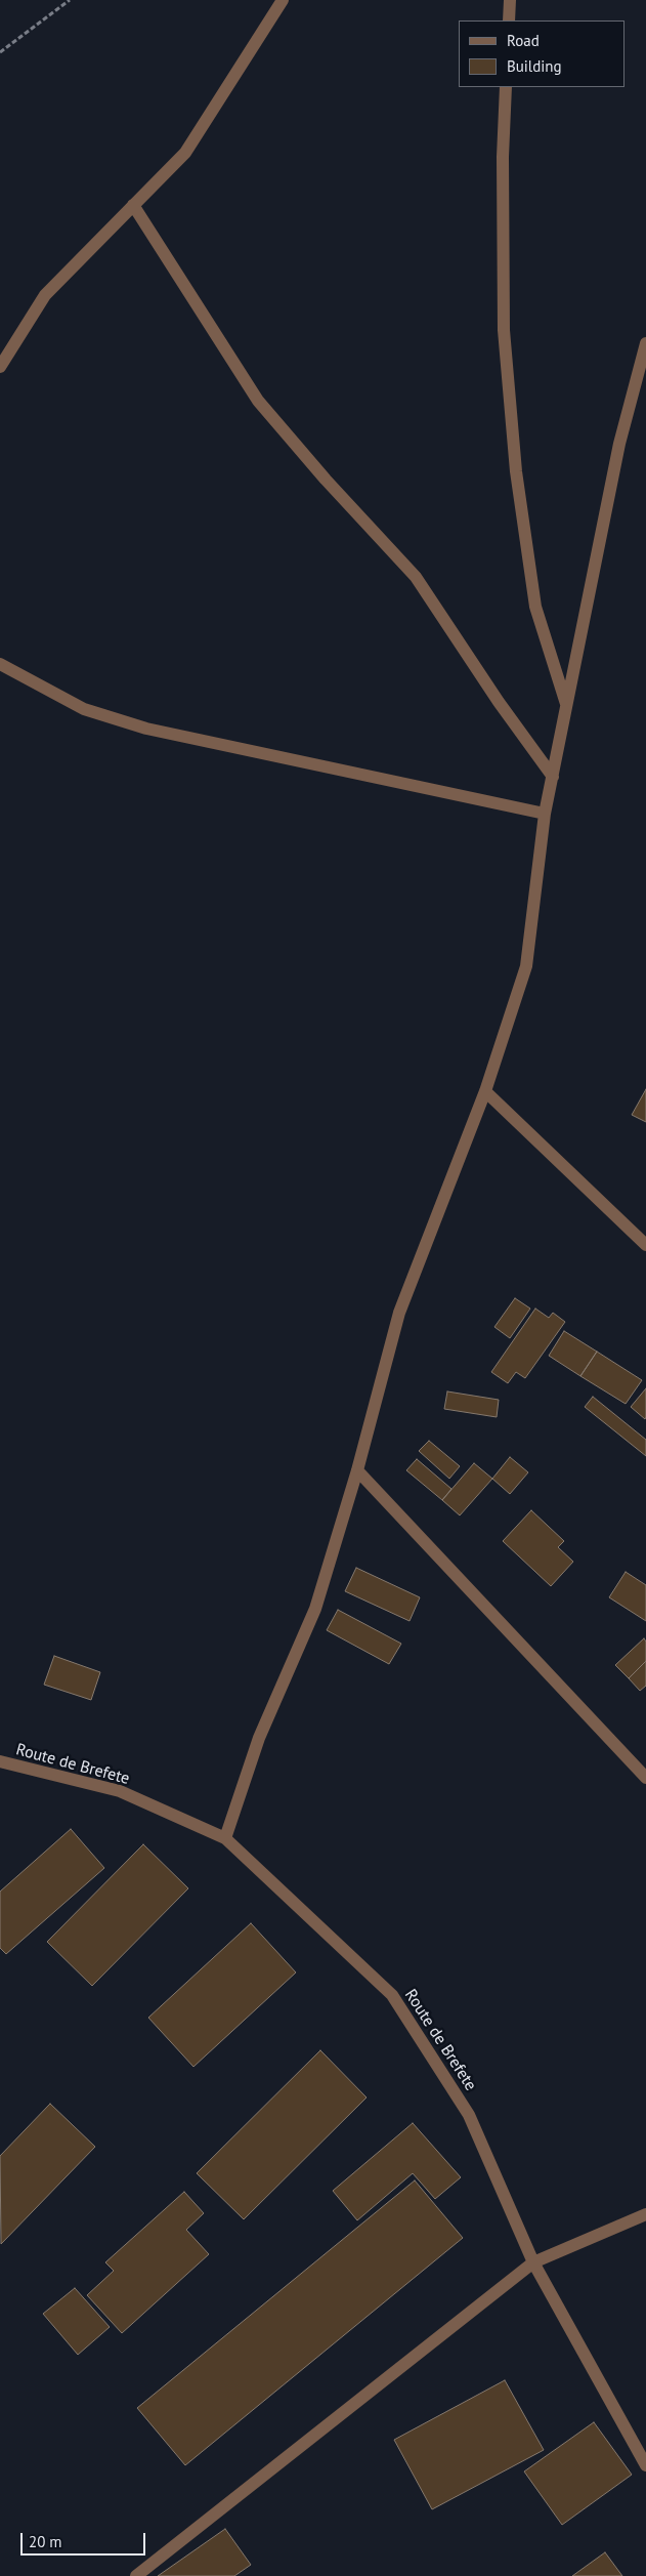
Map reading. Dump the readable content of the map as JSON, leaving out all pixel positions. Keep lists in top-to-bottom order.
{
  "streets": {
    "street": ["Route de Brefete"]
  },
  "legend": ["Road", "Building"],
  "scale_bar": "20 m"
}
